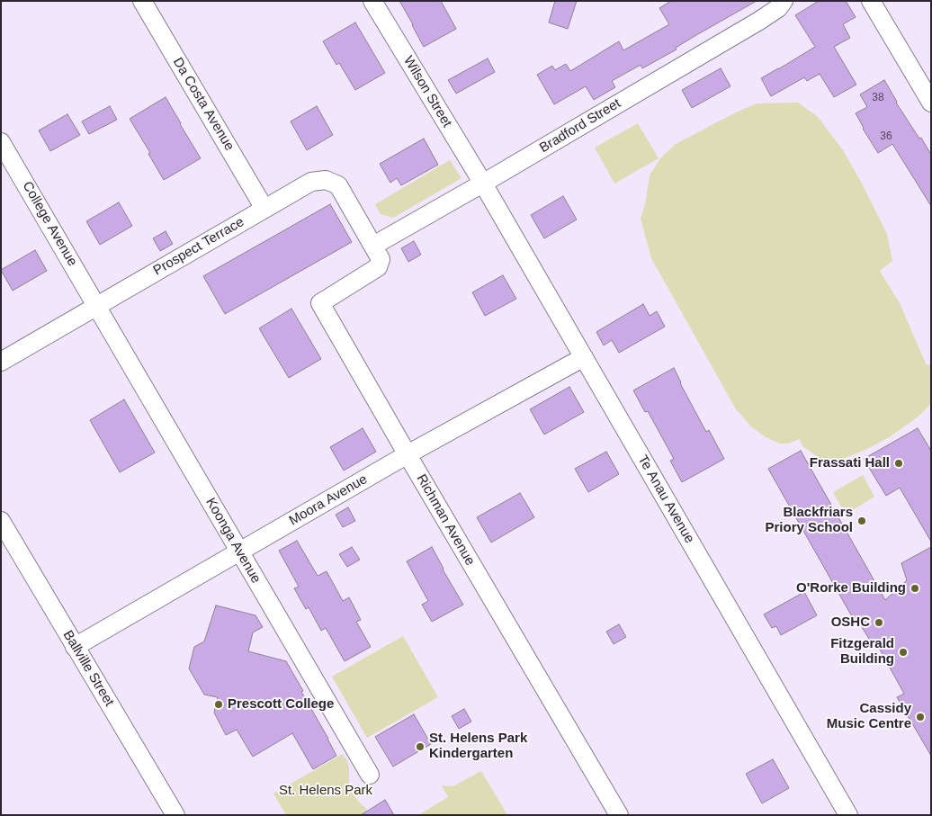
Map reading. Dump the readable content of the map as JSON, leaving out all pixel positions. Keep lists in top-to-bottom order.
{
  "streets": {
    "street": [
      "Wilson Street",
      "Da Costa Avenue",
      "Bradford Street",
      "College Avenue",
      "Prospect Terrace",
      "Te Anau Avenue",
      "Moora Avenue",
      "Richman Avenue",
      "Koonga Avenue",
      "Ballville Street"
    ]
  },
  "crossings": [
    ["Wilson Street", "Bradford Street"],
    ["Wilson Street", "Te Anau Avenue"],
    ["Da Costa Avenue", "Prospect Terrace"],
    ["Bradford Street", "Prospect Terrace"],
    ["Bradford Street", "Te Anau Avenue"],
    ["Bradford Street", "Richman Avenue"],
    ["College Avenue", "Prospect Terrace"],
    ["College Avenue", "Koonga Avenue"],
    ["Prospect Terrace", "Richman Avenue"],
    ["Prospect Terrace", "Koonga Avenue"],
    ["Te Anau Avenue", "Moora Avenue"],
    ["Moora Avenue", "Richman Avenue"],
    ["Moora Avenue", "Koonga Avenue"],
    ["Moora Avenue", "Ballville Street"]
  ],
  "parks": ["St. Helens Park"],
  "places": [
    "Frassati Hall",
    "Blackfriars Priory School",
    "O'Rorke Building",
    "OSHC",
    "Fitzgerald Building",
    "Prescott College",
    "Cassidy Music Centre",
    "St. Helens Park Kindergarten"
  ],
  "house_numbers": ["38", "36"]
}
